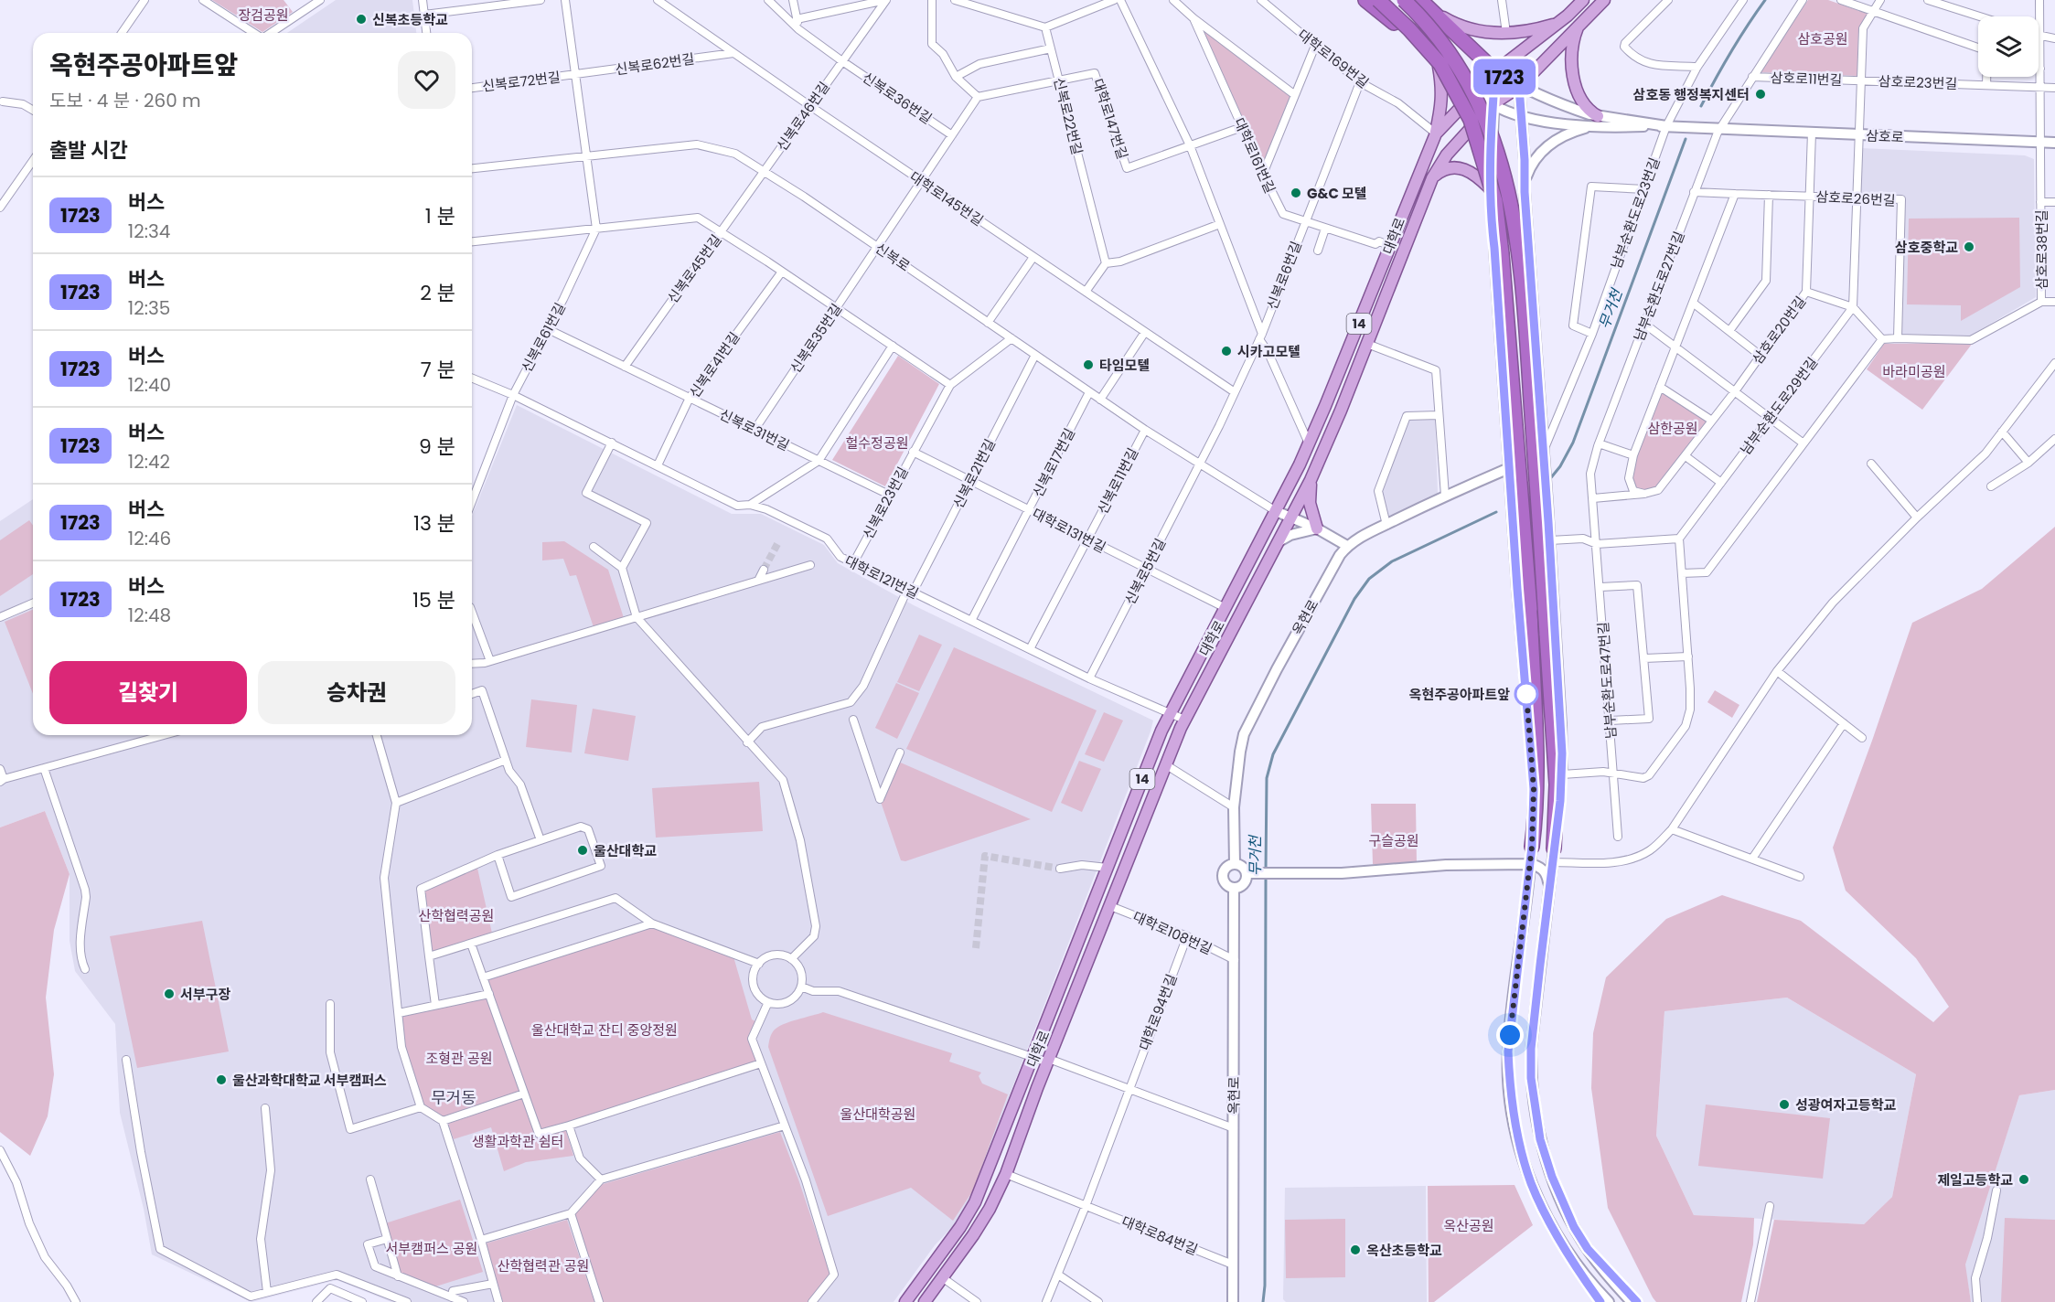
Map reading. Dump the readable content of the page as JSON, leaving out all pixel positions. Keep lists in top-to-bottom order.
{
  "streets": {
    "main road": [
      "삼호로",
      "대학로",
      "14",
      "옥현로"
    ],
    "street": [
      "대학로169번길",
      "신복로62번길",
      "삼호로11번길",
      "신복로72번길",
      "삼호로23번길",
      "신복로36번길",
      "신복로46번길",
      "신복로22번길",
      "대학로147번길",
      "대학로161번길",
      "대학로145번길",
      "삼호로26번길",
      "남부순환도로23번길",
      "삼호로38번길",
      "신복로",
      "신복로45번길",
      "신복로6번길",
      "남부순환도로27번길",
      "삼호로20번길",
      "신복로61번길",
      "신복로35번길",
      "신복로41번길",
      "남부순환도로29번길",
      "신복로31번길",
      "신복로17번길",
      "신복로21번길",
      "신복로11번길",
      "신복로23번길",
      "대학로131번길",
      "신복로5번길",
      "대학로121번길",
      "남부순환도로47번길",
      "대학로108번길",
      "대학로94번길",
      "대학로84번길"
    ]
  },
  "crossings": [
    ["대학로169번길", "대학로"],
    ["대학로169번길", "신복로6번길"],
    ["신복로62번길", "신복로72번길"],
    ["신복로62번길", "대학로145번길"],
    ["삼호로11번길", "삼호로23번길"],
    ["삼호로11번길", "삼호로"],
    ["삼호로11번길", "남부순환도로27번길"],
    ["삼호로23번길", "삼호로"],
    ["삼호로23번길", "삼호로38번길"],
    ["신복로36번길", "신복로46번길"],
    ["신복로46번길", "대학로145번길"],
    ["신복로46번길", "신복로"],
    ["신복로46번길", "신복로45번길"],
    ["신복로22번길", "대학로147번길"],
    ["삼호로", "남부순환도로23번길"],
    ["삼호로", "삼호로38번길"],
    ["삼호로", "남부순환도로27번길"],
    ["삼호로", "삼호로20번길"],
    ["대학로161번길", "대학로"],
    ["대학로161번길", "신복로6번길"],
    ["대학로145번길", "신복로6번길"],
    ["삼호로26번길", "삼호로38번길"],
    ["삼호로26번길", "남부순환도로27번길"],
    ["삼호로26번길", "삼호로20번길"],
    ["대학로", "신복로"],
    ["대학로", "14"],
    ["대학로", "대학로131번길"],
    ["대학로", "대학로121번길"],
    ["대학로", "대학로108번길"],
    ["대학로", "대학로84번길"],
    ["신복로", "신복로45번길"],
    ["신복로", "신복로6번길"],
    ["신복로", "신복로35번길"],
    ["신복로", "신복로17번길"],
    ["신복로", "신복로21번길"],
    ["신복로", "신복로11번길"],
    ["신복로", "신복로23번길"],
    ["신복로", "신복로5번길"],
    ["신복로45번길", "신복로31번길"],
    ["신복로6번길", "신복로5번길"],
    ["남부순환도로27번길", "삼호로20번길"],
    ["남부순환도로27번길", "남부순환도로47번길"],
    ["삼호로20번길", "남부순환도로47번길"],
    ["신복로61번길", "신복로31번길"],
    ["신복로61번길", "대학로121번길"],
    ["신복로35번길", "신복로31번길"],
    ["신복로41번길", "신복로31번길"],
    ["신복로41번길", "대학로121번길"],
    ["신복로31번길", "신복로23번길"],
    ["신복로17번길", "대학로131번길"],
    ["신복로17번길", "대학로121번길"],
    ["신복로21번길", "대학로131번길"],
    ["신복로21번길", "대학로121번길"],
    ["신복로11번길", "대학로131번길"],
    ["신복로11번길", "대학로121번길"],
    ["신복로23번길", "대학로131번길"],
    ["신복로23번길", "대학로121번길"],
    ["대학로131번길", "신복로5번길"],
    ["신복로5번길", "대학로121번길"],
    ["옥현로", "대학로108번길"],
    ["옥현로", "대학로84번길"],
    ["대학로108번길", "대학로94번길"]
  ],
  "districts": ["무거동"],
  "water": ["무거천"],
  "parks": [
    "장검공원",
    "삼호공원",
    "바라미공원",
    "삼한공원",
    "헐수정공원",
    "구슬공원",
    "산학협력공원",
    "울산대학교 잔디 중앙정원",
    "조형관 공원",
    "울산대학공원",
    "생활과학관 쉼터",
    "옥산공원",
    "서부캠퍼스 공원",
    "산학협력관 공원"
  ],
  "places": [
    "신복초등학교",
    "삼호동 행정복지센터",
    "G&C 모텔",
    "삼호중학교",
    "시카고모텔",
    "타임모텔",
    "옥현주공아파트앞",
    "울산대학교",
    "서부구장",
    "울산과학대학교 서부캠퍼스",
    "성광여자고등학교",
    "제일고등학교",
    "옥산초등학교"
  ],
  "lines": ["bus line 1723"],
  "page": {
    "on_map": "1723",
    "heading": [
      ["옥현주공아파트앞", "도보 · 4 분 · 260 m"],
      "출발 시간"
    ],
    "list": [
      {
        "mark": "1723",
        "name": "버스",
        "note": "12:34",
        "value": "1 분"
      },
      {
        "mark": "1723",
        "name": "버스",
        "note": "12:35",
        "value": "2 분"
      },
      {
        "mark": "1723",
        "name": "버스",
        "note": "12:40",
        "value": "7 분"
      },
      {
        "mark": "1723",
        "name": "버스",
        "note": "12:42",
        "value": "9 분"
      },
      {
        "mark": "1723",
        "name": "버스",
        "note": "12:46",
        "value": "13 분"
      },
      {
        "mark": "1723",
        "name": "버스",
        "note": "12:48",
        "value": "15 분"
      }
    ],
    "buttons": ["길찾기", "승차권"]
  }
}
